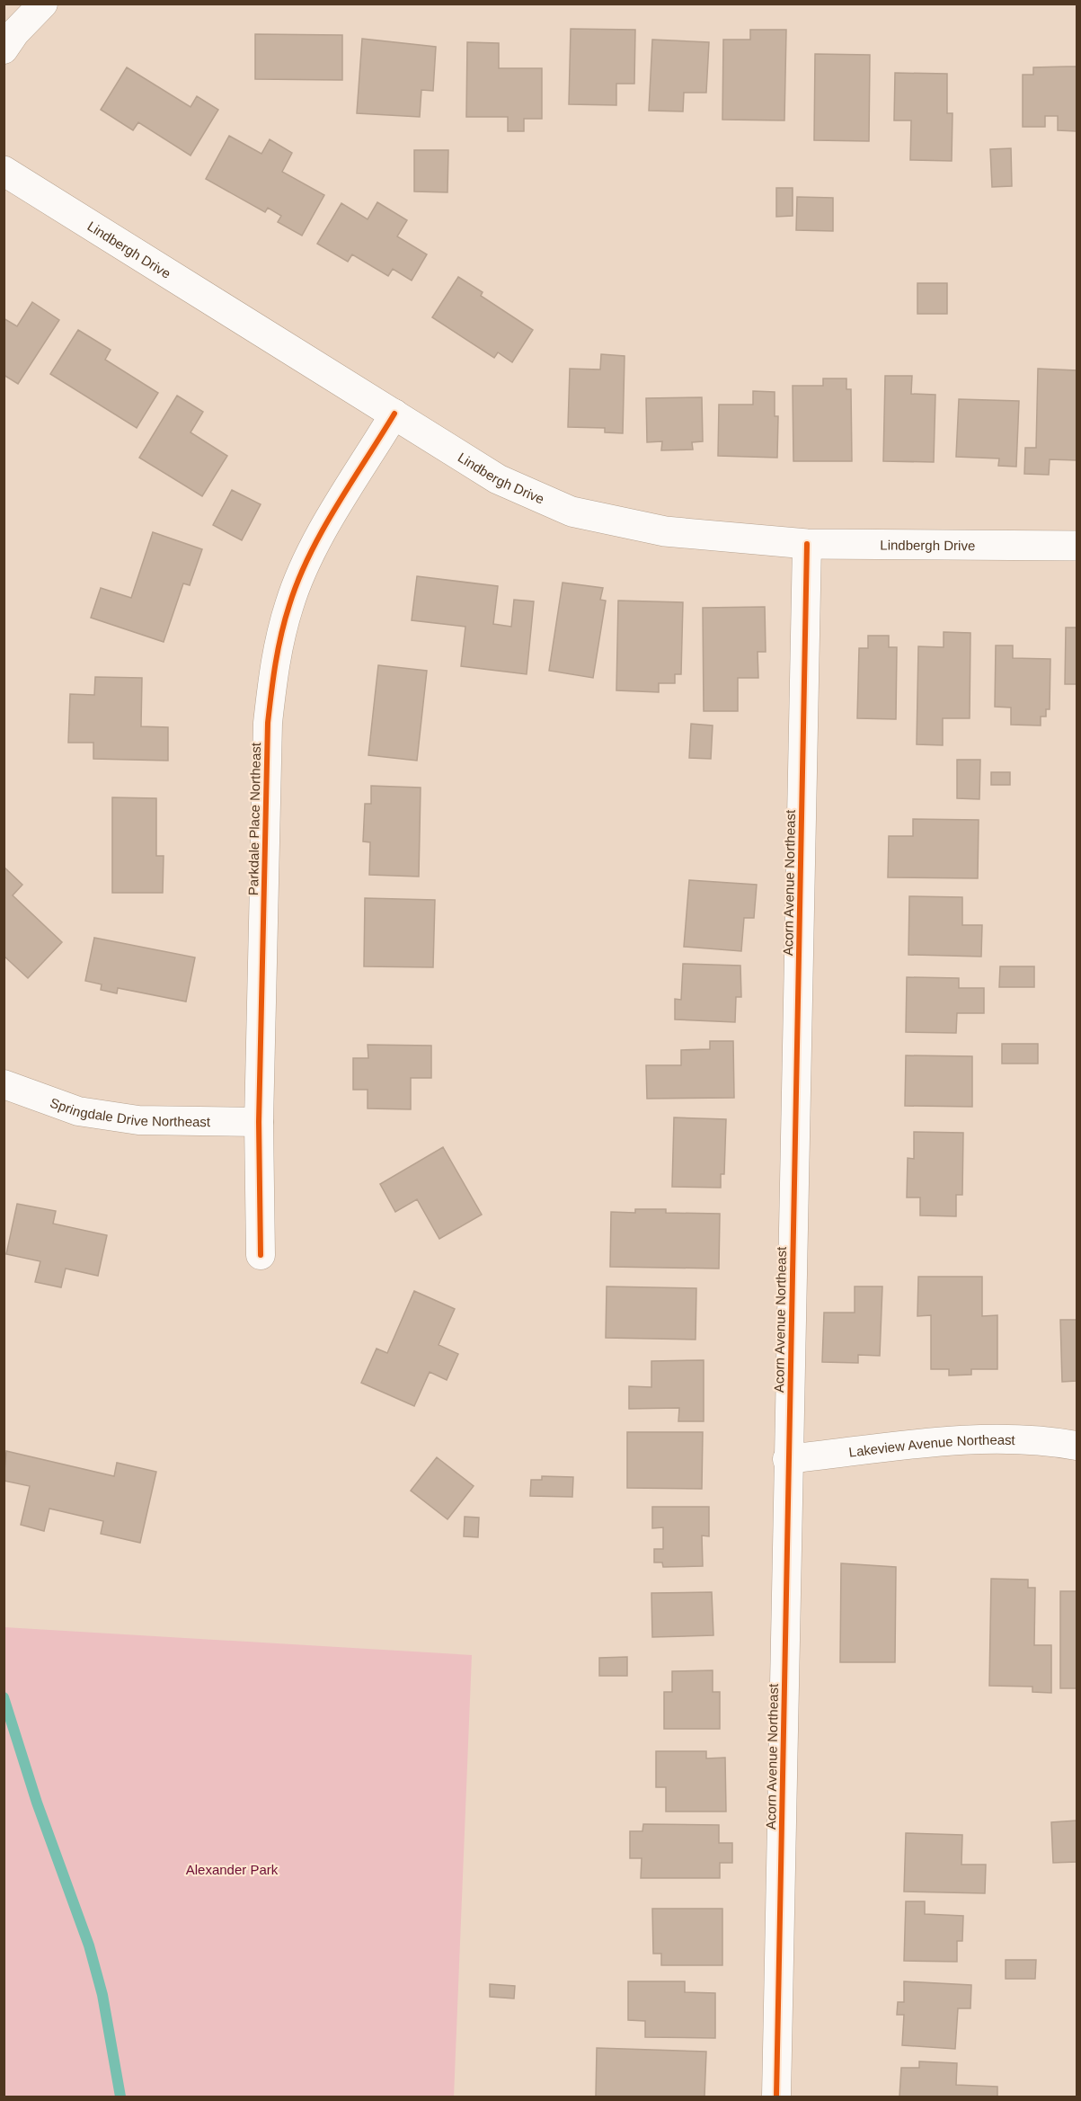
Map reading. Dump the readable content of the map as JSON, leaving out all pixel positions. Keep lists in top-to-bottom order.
{
  "streets": {
    "main road": ["Lindbergh Drive"],
    "street": [
      "Parkdale Place Northeast",
      "Acorn Avenue Northeast",
      "Springdale Drive Northeast",
      "Lakeview Avenue Northeast"
    ]
  },
  "crossings": [
    ["Lindbergh Drive", "Parkdale Place Northeast"],
    ["Lindbergh Drive", "Acorn Avenue Northeast"],
    ["Parkdale Place Northeast", "Springdale Drive Northeast"],
    ["Acorn Avenue Northeast", "Lakeview Avenue Northeast"]
  ],
  "parks": ["Alexander Park"]
}
